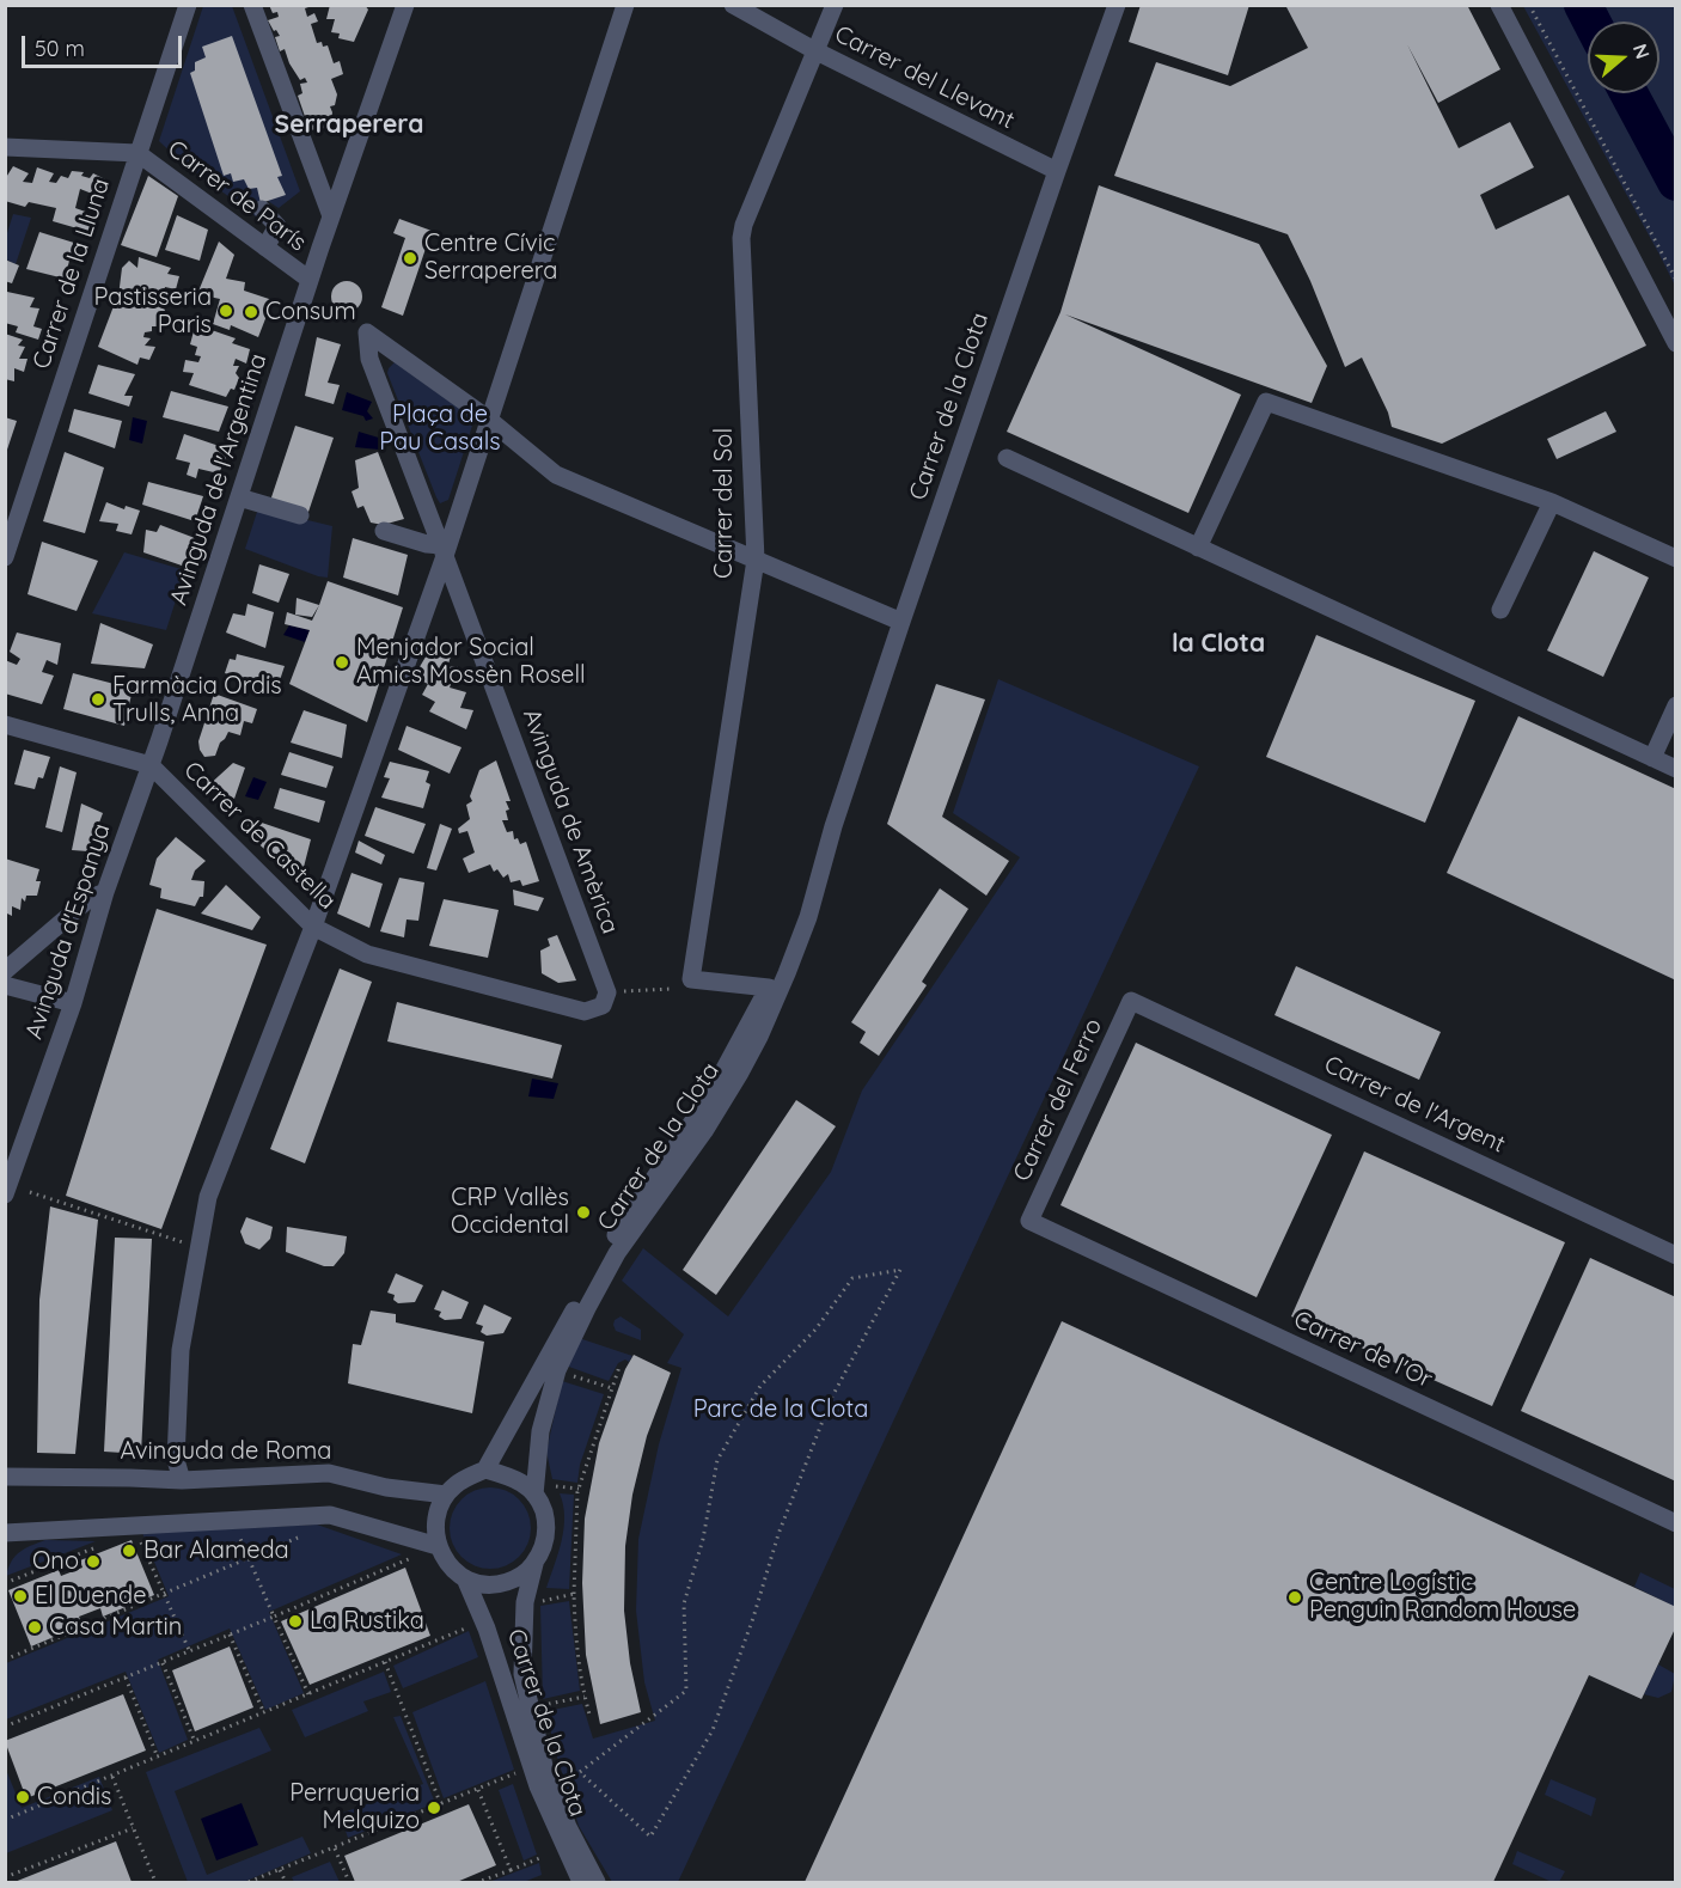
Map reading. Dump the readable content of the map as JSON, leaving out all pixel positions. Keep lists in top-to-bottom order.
{
  "streets": {
    "street": [
      "Carrer del Llevant",
      "Carrer de París",
      "Carrer de la Lluna",
      "Carrer de la Clota",
      "Avinguda de l'Argentina",
      "Carrer del Sol",
      "Avinguda de Amèrica",
      "Carrer de Castella",
      "Avinguda d'Espanya",
      "Carrer del Ferro",
      "Carrer de l'Argent",
      "Carrer de l'Or",
      "Avinguda de Roma"
    ]
  },
  "crossings": [
    ["Carrer del Llevant", "Carrer de la Clota"],
    ["Carrer del Llevant", "Carrer del Sol"],
    ["Carrer de París", "Carrer de la Lluna"],
    ["Carrer de París", "Avinguda de l'Argentina"],
    ["Carrer de la Clota", "Carrer del Sol"],
    ["Carrer de la Clota", "Avinguda de Roma"],
    ["Avinguda de l'Argentina", "Carrer de Castella"],
    ["Avinguda de l'Argentina", "Avinguda d'Espanya"],
    ["Avinguda de Amèrica", "Carrer de Castella"],
    ["Carrer de Castella", "Avinguda d'Espanya"],
    ["Carrer del Ferro", "Carrer de l'Argent"],
    ["Carrer del Ferro", "Carrer de l'Or"]
  ],
  "districts": ["Serraperera", "la Clota"],
  "parks": ["Plaça de Pau Casals", "Parc de la Clota"],
  "places": [
    "Centre Cívic Serraperera",
    "Pastisseria Paris",
    "Consum",
    "Menjador Social Amics Mossèn Rosell",
    "Farmàcia Ordis Trulls, Anna",
    "CRP Vallès Occidental",
    "Bar Alameda",
    "Ono",
    "El Duende",
    "Centre Logístic Penguin Random House",
    "La Rustika",
    "Casa Martin",
    "Condis",
    "Perruqueria Melquizo"
  ],
  "scale_bar": "50 m",
  "north": "right"
}
